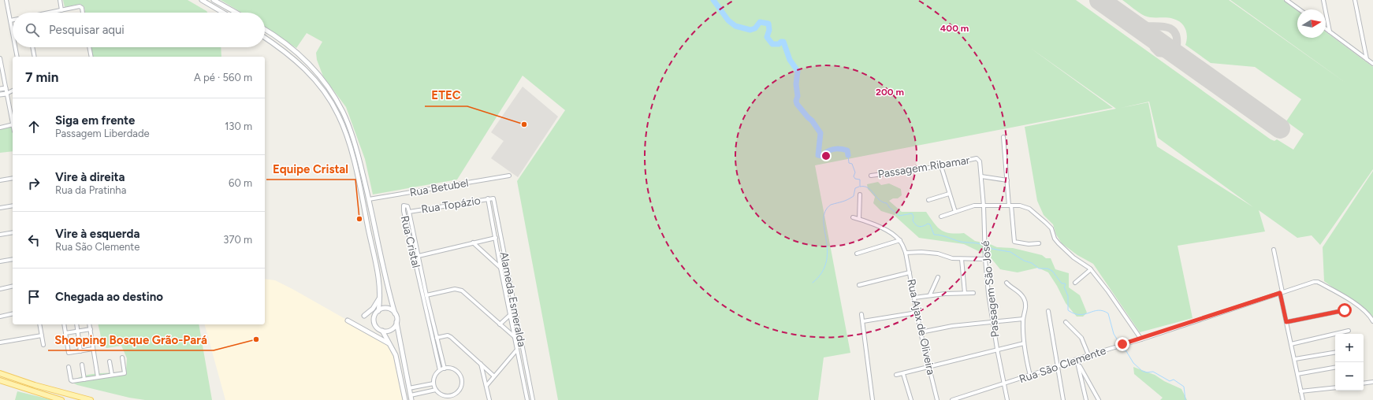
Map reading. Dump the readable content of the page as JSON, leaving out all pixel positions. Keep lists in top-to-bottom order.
{
  "streets": {
    "street": [
      "Passagem Ribamar",
      "Rua Betubel",
      "Rua Topázio",
      "Rua Cristal",
      "Passagem São José",
      "Alameda Esmeralda",
      "Rua Ajax de Oliveira",
      "Rua São Clemente"
    ]
  },
  "crossings": [
    ["Passagem Ribamar", "Passagem São José"],
    ["Rua Topázio", "Rua Cristal"],
    ["Rua Topázio", "Alameda Esmeralda"],
    ["Passagem São José", "Rua São Clemente"]
  ],
  "places": ["ETEC", "Equipe Cristal", "Shopping Bosque Grão-Pará"],
  "north": "right",
  "page": {
    "search": "Pesquisar aqui",
    "heading": ["7 min", "A pé · 560 m"],
    "list": [
      ["Siga em frente", "Passagem Liberdade", "130 m"],
      ["Vire à direita", "Rua da Pratinha", "60 m"],
      ["Vire à esquerda", "Rua São Clemente", "370 m"],
      "Chegada ao destino"
    ],
    "map_buttons": ["+", "−"]
  },
  "rings": ["400 m", "200 m"]
}
